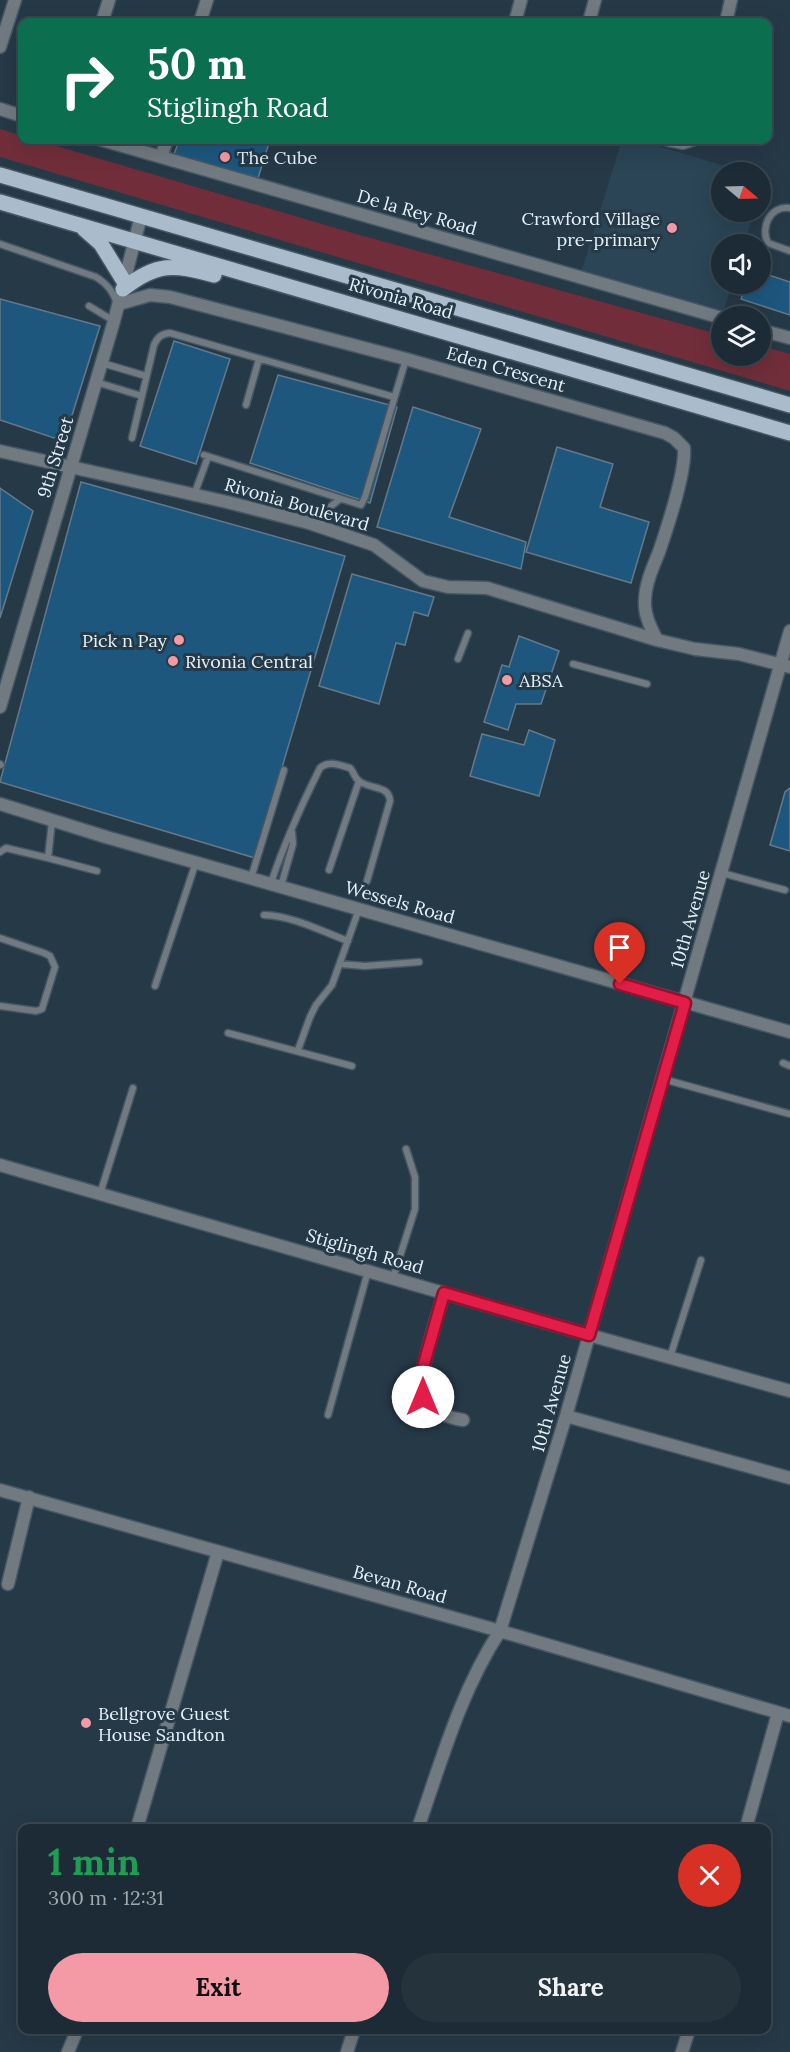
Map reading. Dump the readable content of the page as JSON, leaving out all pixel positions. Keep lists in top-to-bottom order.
{
  "streets": {
    "main road": ["Rivonia Road"],
    "street": [
      "De la Rey Road",
      "Eden Crescent",
      "9th Street",
      "Rivonia Boulevard",
      "Wessels Road",
      "10th Avenue",
      "Stiglingh Road",
      "Bevan Road"
    ]
  },
  "crossings": [
    ["Rivonia Road", "9th Street"],
    ["Eden Crescent", "9th Street"],
    ["Eden Crescent", "Rivonia Boulevard"],
    ["9th Street", "Rivonia Boulevard"],
    ["Rivonia Boulevard", "10th Avenue"],
    ["Wessels Road", "10th Avenue"],
    ["10th Avenue", "Stiglingh Road"],
    ["10th Avenue", "Bevan Road"]
  ],
  "places": [
    "The Cube",
    "Crawford Village pre-primary",
    "Pick n Pay",
    "Rivonia Central",
    "ABSA",
    "Bellgrove Guest House Sandton"
  ],
  "north": "right",
  "page": {
    "turn": ["50 m", "Stiglingh Road"],
    "heading": ["1 min", "300 m · 12:31"],
    "buttons": ["Exit", "Share"]
  }
}
